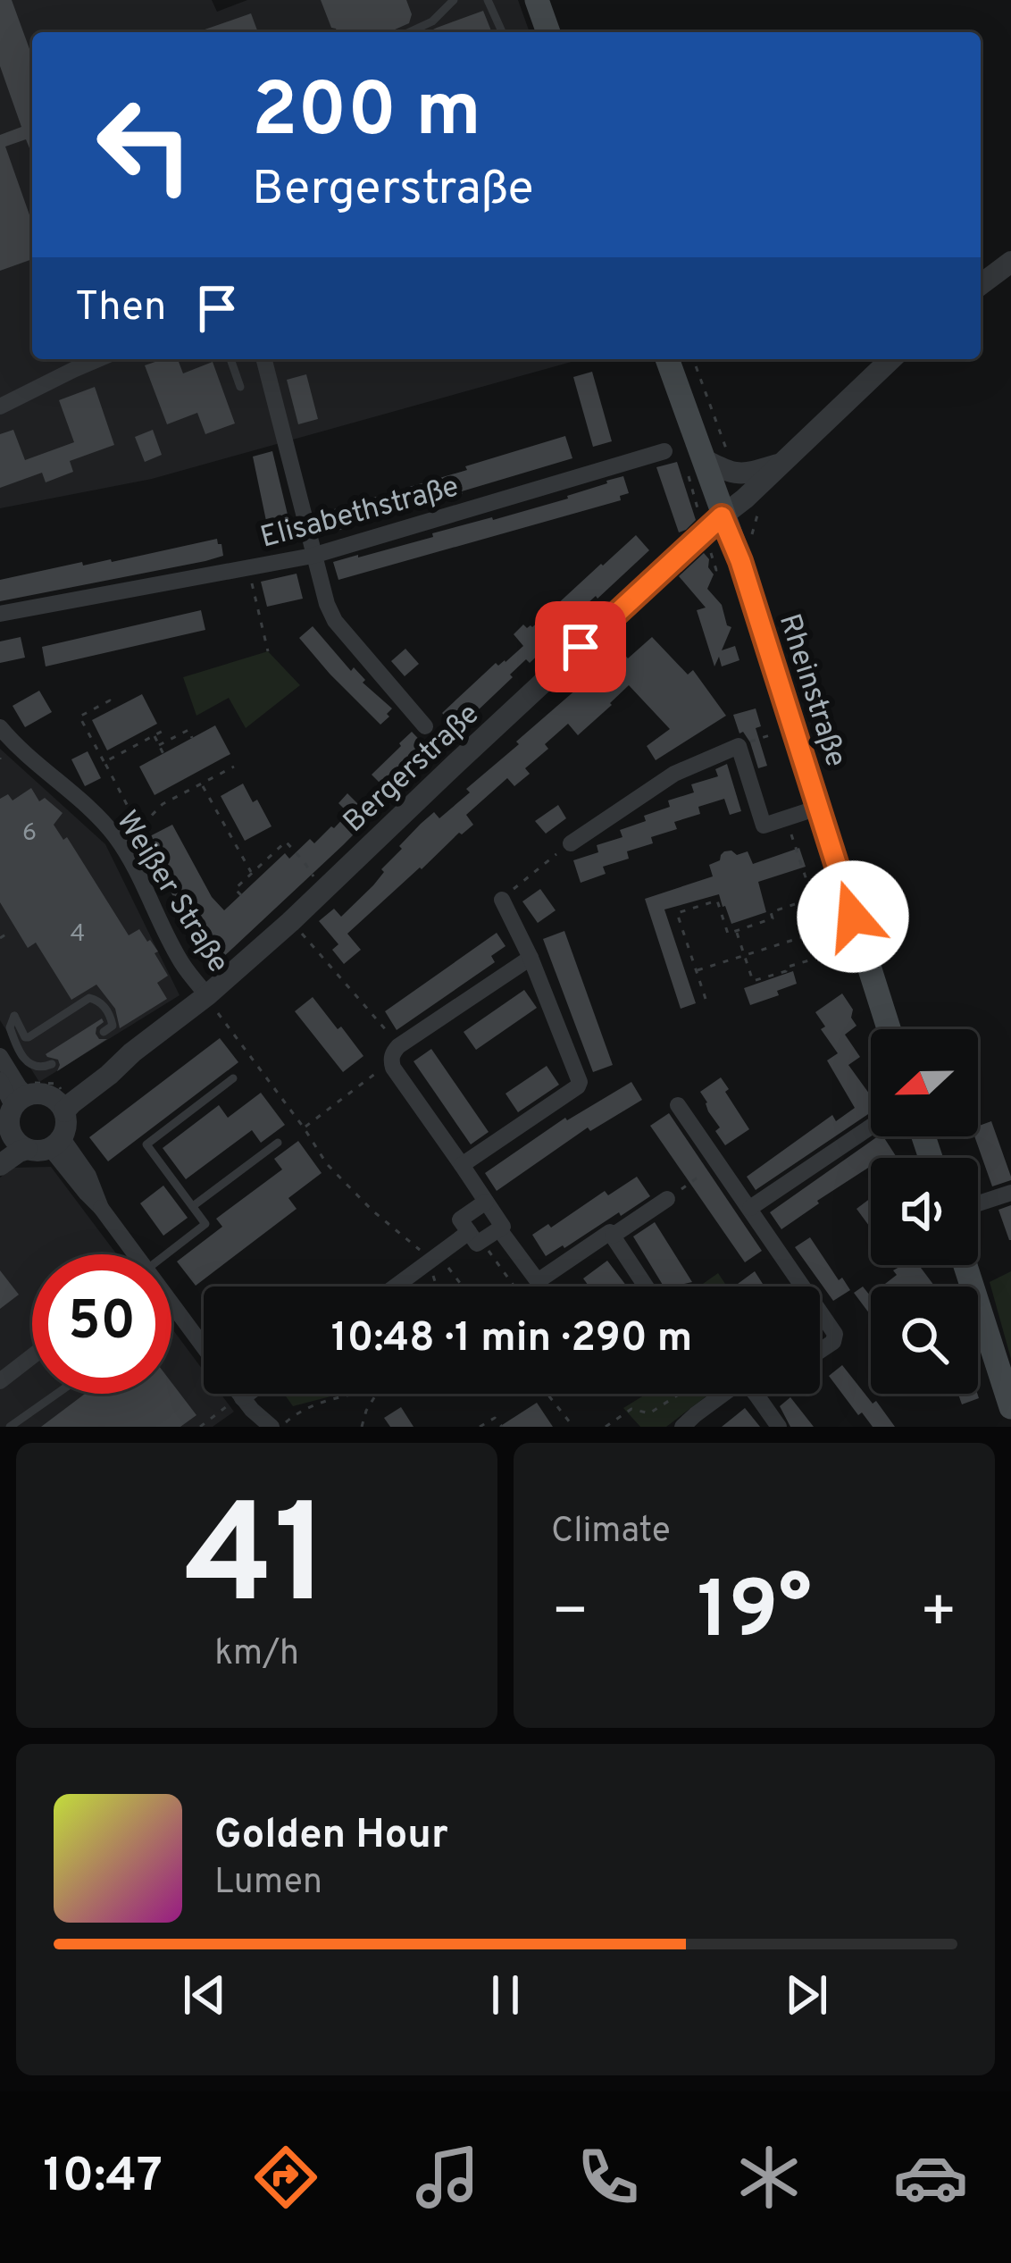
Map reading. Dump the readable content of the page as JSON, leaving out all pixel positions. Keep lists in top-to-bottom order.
{
  "streets": {
    "main road": ["Rheinstraße"],
    "street": ["Elisabethstraße", "Bergerstraße", "Weißer Straße"]
  },
  "crossings": [
    ["Rheinstraße", "Bergerstraße"],
    ["Bergerstraße", "Weißer Straße"]
  ],
  "house_numbers": ["6", "4"],
  "north": "left",
  "page": {
    "turn": ["200 m", "Bergerstraße"],
    "then": "Then",
    "limit": "50",
    "trip": "10:48 · 1 min · 290 m",
    "tile": [
      ["41", "km/h"],
      "Climate"
    ],
    "heat": ["−", "19°", "+"],
    "song": ["Golden Hour", "Lumen"],
    "tabs": "10:47"
  }
}
